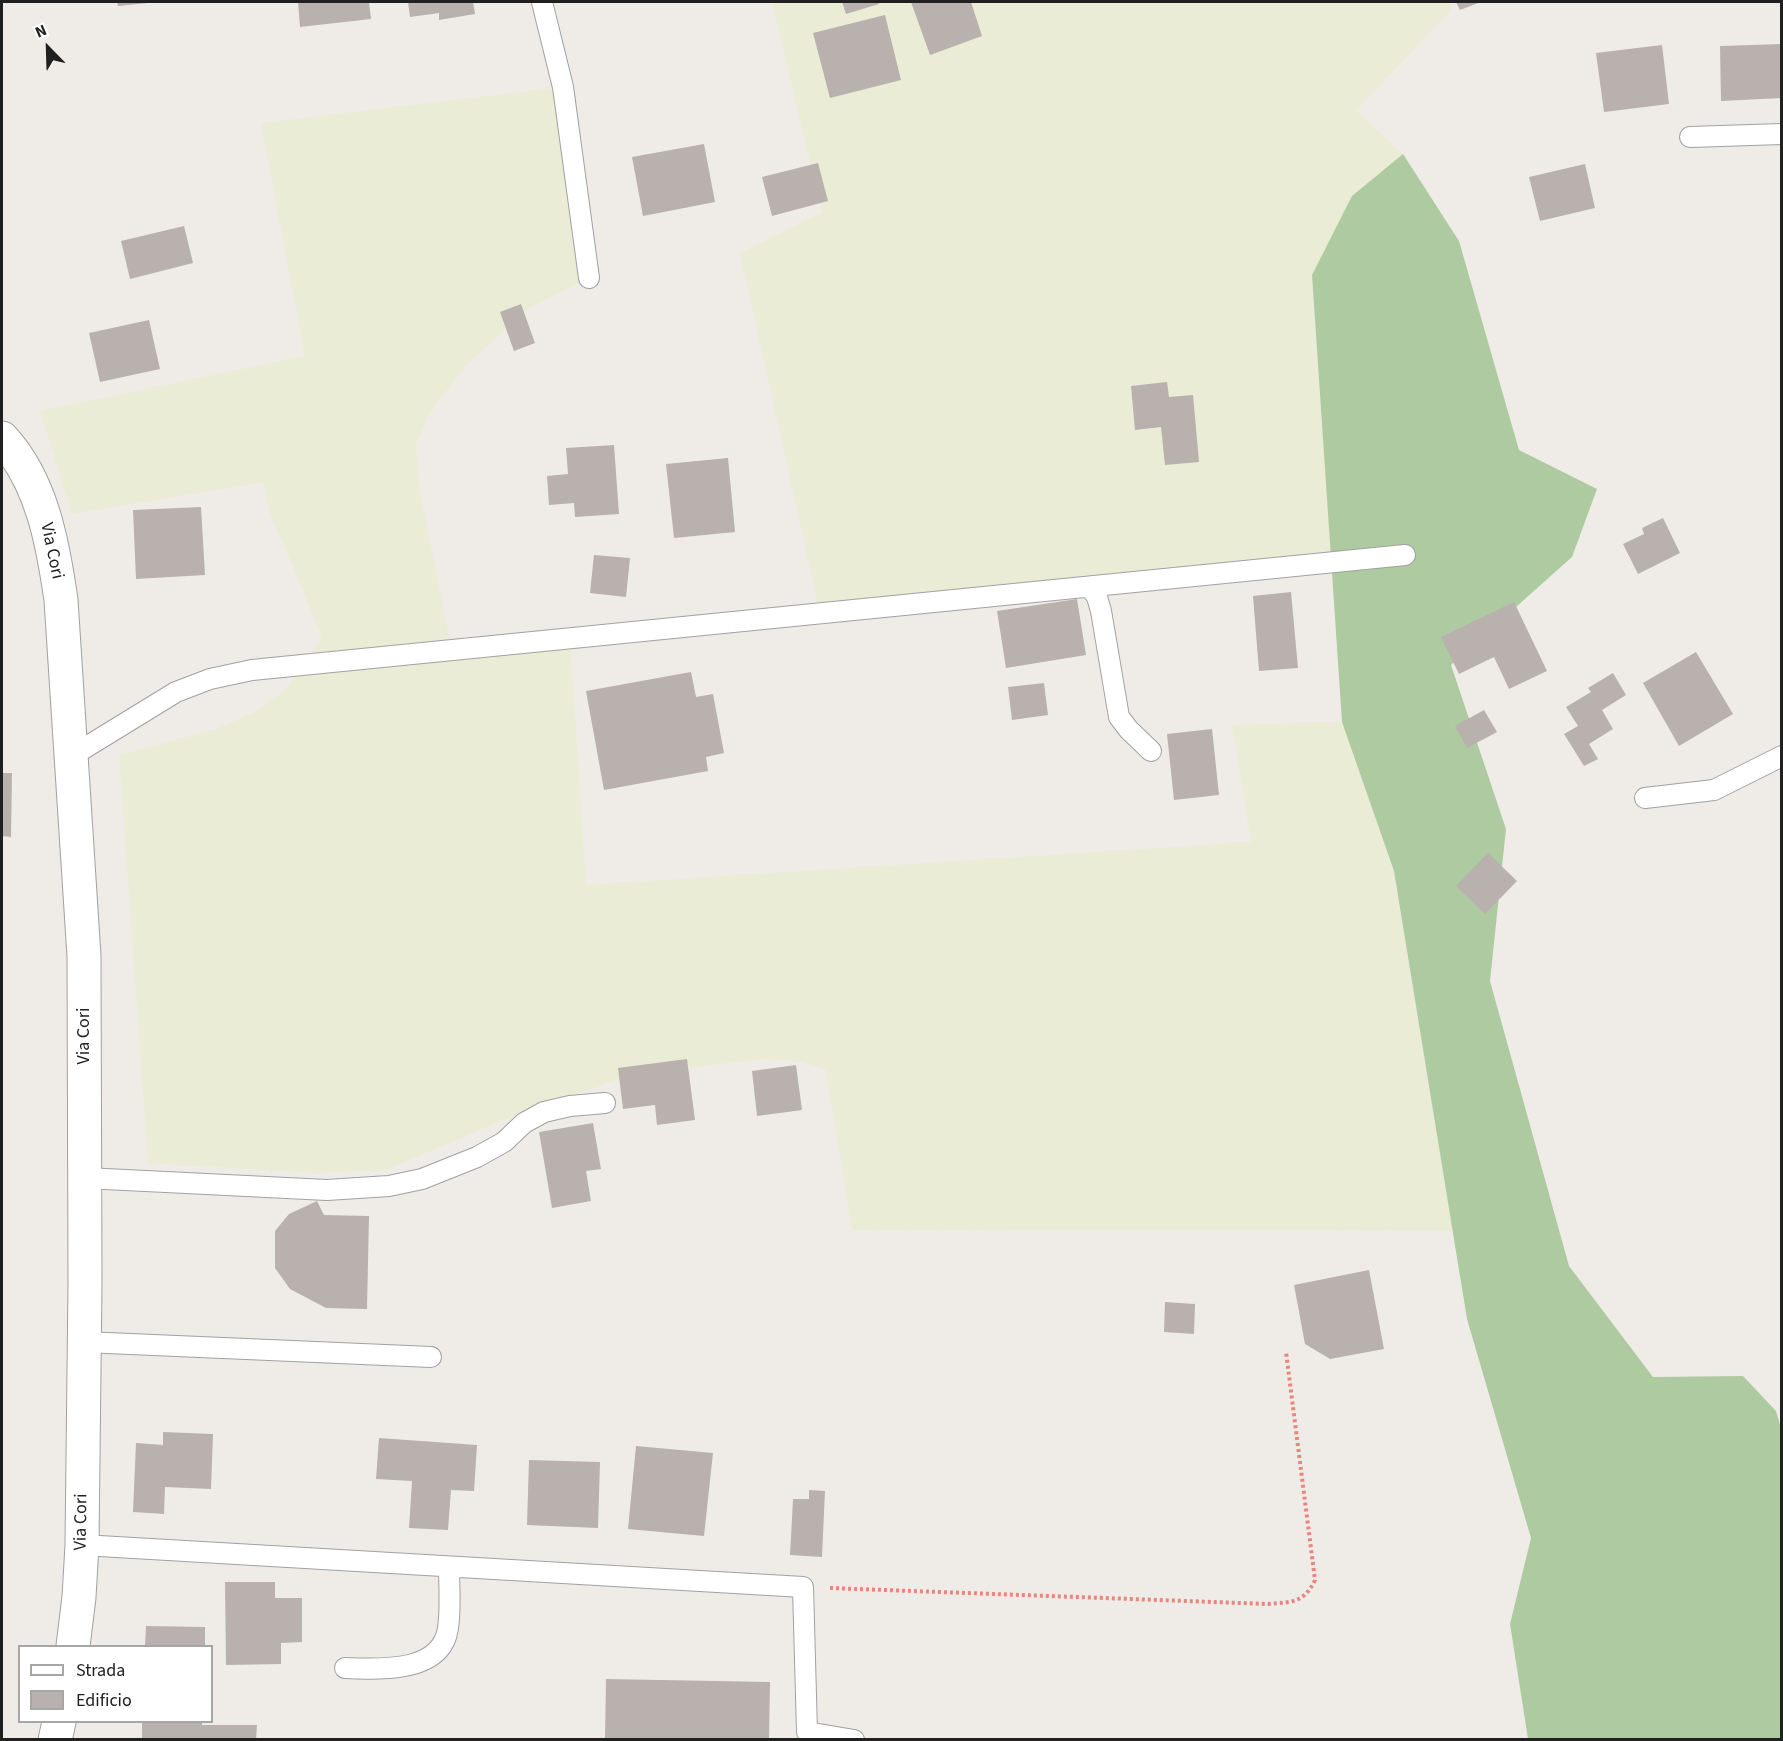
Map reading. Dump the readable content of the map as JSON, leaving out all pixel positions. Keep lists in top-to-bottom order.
{
  "streets": {
    "street": ["Via Cori"]
  },
  "legend": ["Strada", "Edificio"],
  "north": "top left"
}
